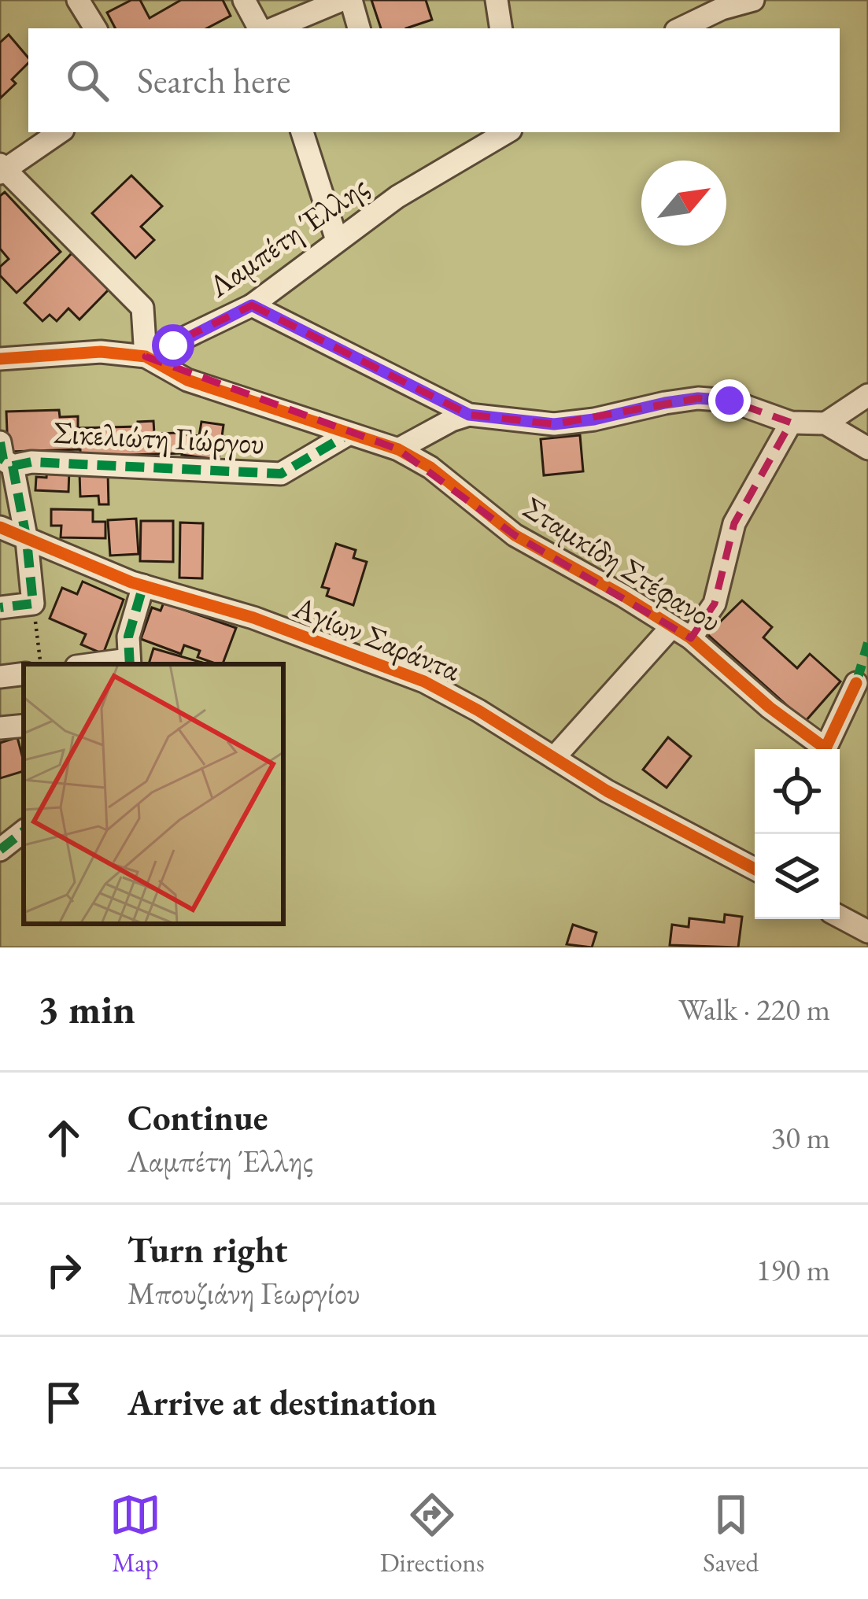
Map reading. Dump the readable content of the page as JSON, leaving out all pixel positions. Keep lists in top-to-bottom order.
{
  "streets": {
    "street": [
      "Λαμπέτη Έλλης",
      "Σικελιώτη Γιώργου",
      "Σταμκίδη Στέφανου",
      "Αγίων Σαράντα"
    ]
  },
  "crossings": [
    ["Λαμπέτη Έλλης", "Σταμκίδη Στέφανου"],
    ["Σικελιώτη Γιώργου", "Σταμκίδη Στέφανου"]
  ],
  "north": "top right",
  "page": {
    "search": "Search here",
    "heading": ["3 min", "Walk · 220 m"],
    "list": [
      ["Continue", "Λαμπέτη Έλλης", "30 m"],
      ["Turn right", "Μπουζιάνη Γεωργίου", "190 m"],
      "Arrive at destination"
    ],
    "nav": ["Map", "Directions", "Saved"]
  }
}
